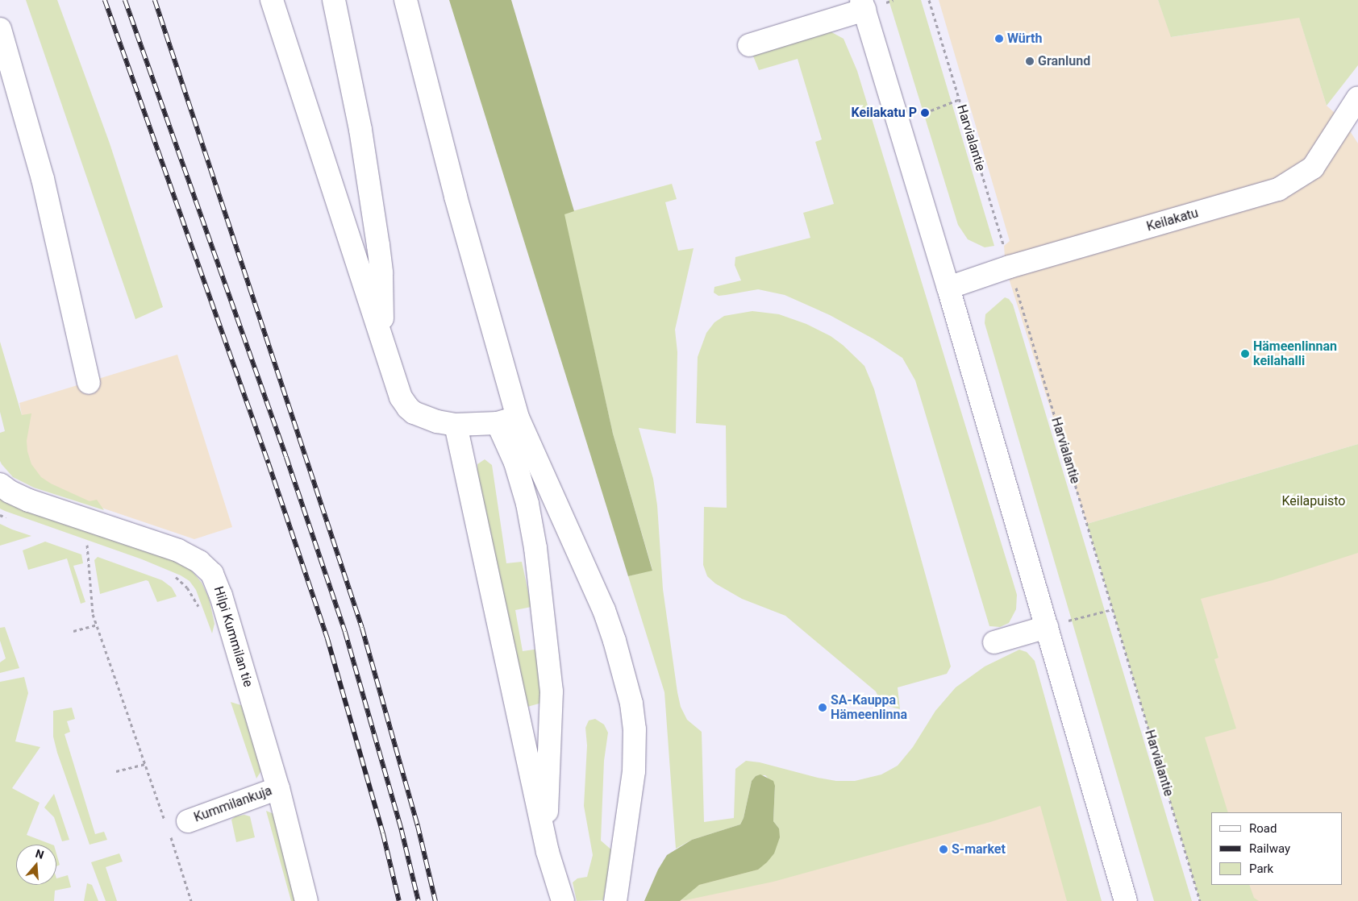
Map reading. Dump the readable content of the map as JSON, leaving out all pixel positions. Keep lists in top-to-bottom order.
{
  "streets": {
    "street": ["Keilakatu", "Hilpi Kummilan tie", "Kummilankuja"],
    "path": ["Harvialantie"]
  },
  "crossings": [
    ["Harvialantie", "Keilakatu"],
    ["Hilpi Kummilan tie", "Kummilankuja"]
  ],
  "parks": ["Keilapuisto"],
  "places": [
    "Würth",
    "Granlund",
    "Keilakatu P",
    "Hämeenlinnan keilahalli",
    "SA-Kauppa Hämeenlinna",
    "S-market"
  ],
  "legend": ["Road", "Railway", "Park"],
  "north": "top"
}
